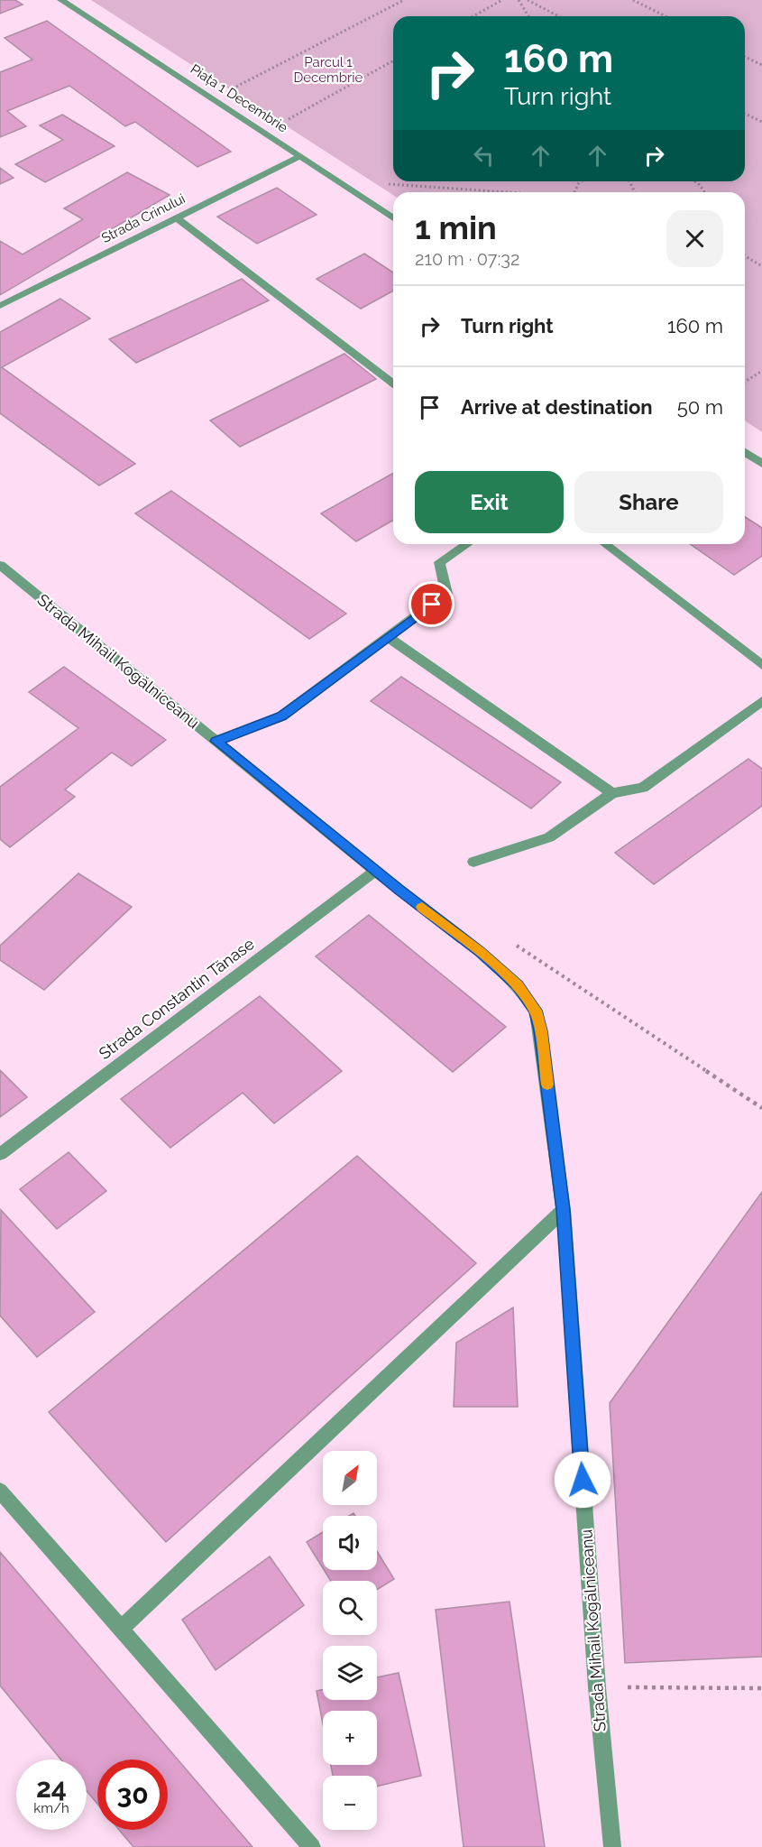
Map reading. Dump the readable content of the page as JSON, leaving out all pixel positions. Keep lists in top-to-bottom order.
{
  "streets": {
    "street": [
      "Piața 1 Decembrie",
      "Strada Crinului",
      "Strada Mihail Kogălniceanu",
      "Strada Constantin Tănase"
    ]
  },
  "crossings": [
    ["Piața 1 Decembrie", "Strada Crinului"],
    ["Strada Mihail Kogălniceanu", "Strada Constantin Tănase"]
  ],
  "parks": ["Parcul 1 Decembrie"],
  "north": "top right",
  "page": {
    "turn": ["160 m", "Turn right"],
    "heading": ["1 min", "210 m · 07:32"],
    "list": [
      {
        "name": "Turn right",
        "value": "160 m"
      },
      {
        "name": "Arrive at destination",
        "value": "50 m"
      }
    ],
    "buttons": ["Exit", "Share"],
    "map_buttons": ["+", "−"],
    "speed": "24 km/h",
    "limit": "30"
  }
}
